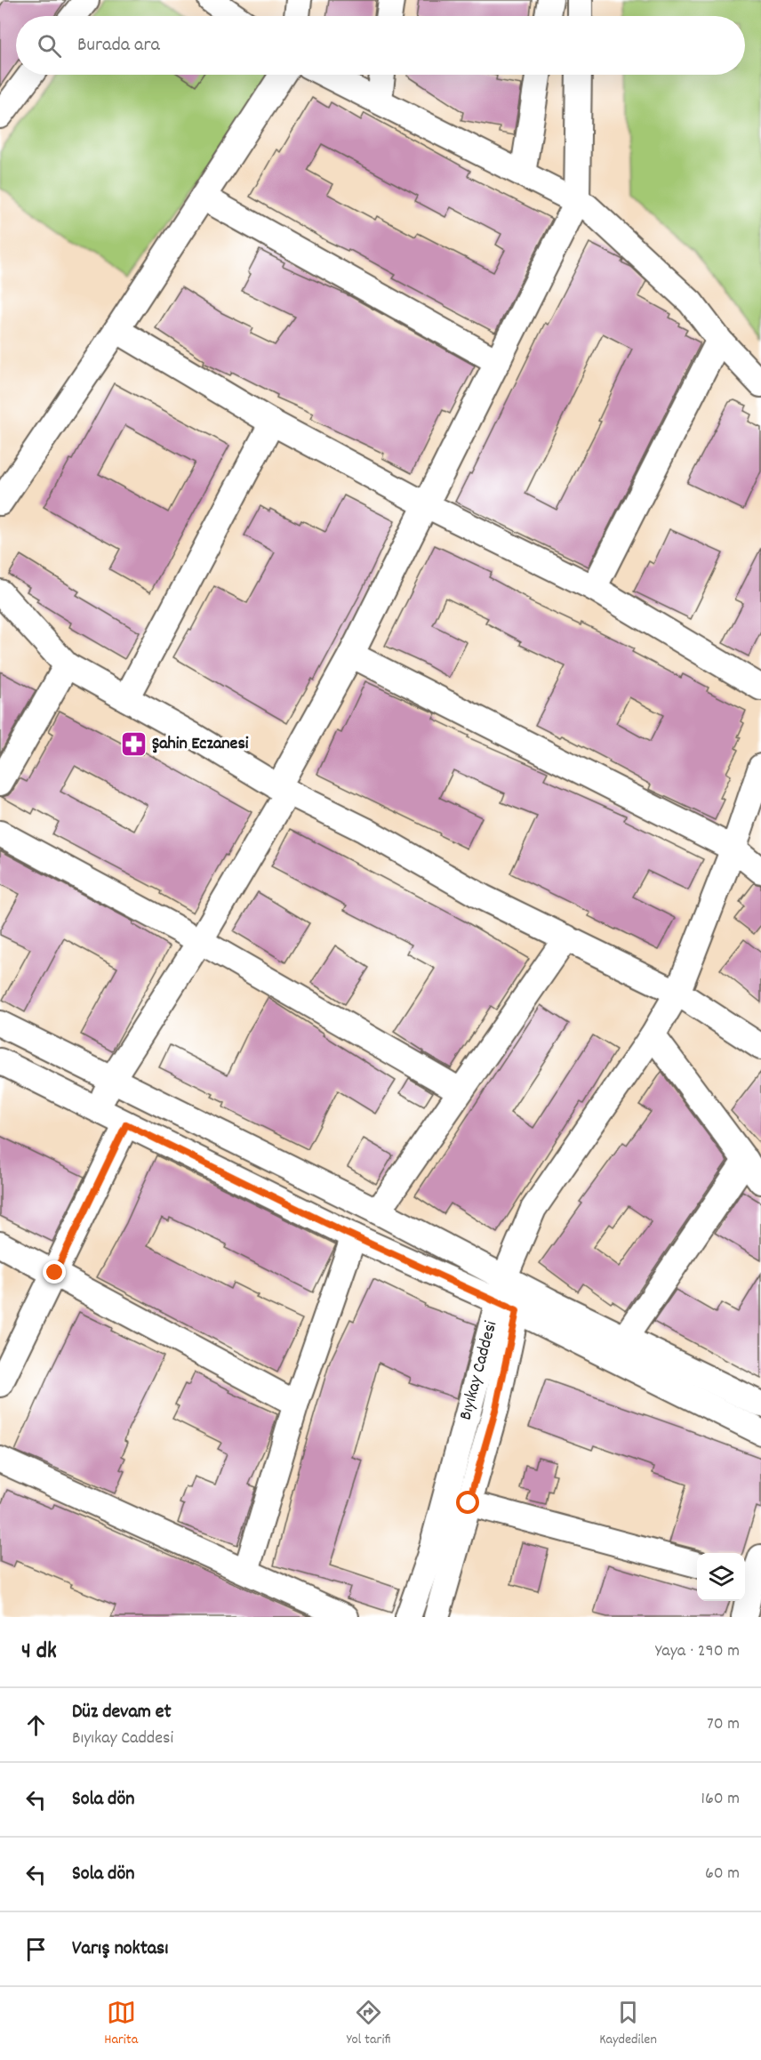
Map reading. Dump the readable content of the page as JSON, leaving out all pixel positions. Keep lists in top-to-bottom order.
{
  "streets": {
    "street": ["Bıyıkay Caddesi"]
  },
  "places": {
    "pharmacy": ["Şahin Eczanesi"]
  },
  "page": {
    "search": "Burada ara",
    "heading": ["4 dk", "Yaya · 290 m"],
    "list": [
      ["Düz devam et", "Bıyıkay Caddesi", "70 m"],
      ["Sola dön", "160 m"],
      ["Sola dön", "60 m"],
      "Varış noktası"
    ],
    "nav": ["Harita", "Yol tarifi", "Kaydedilen"]
  }
}
